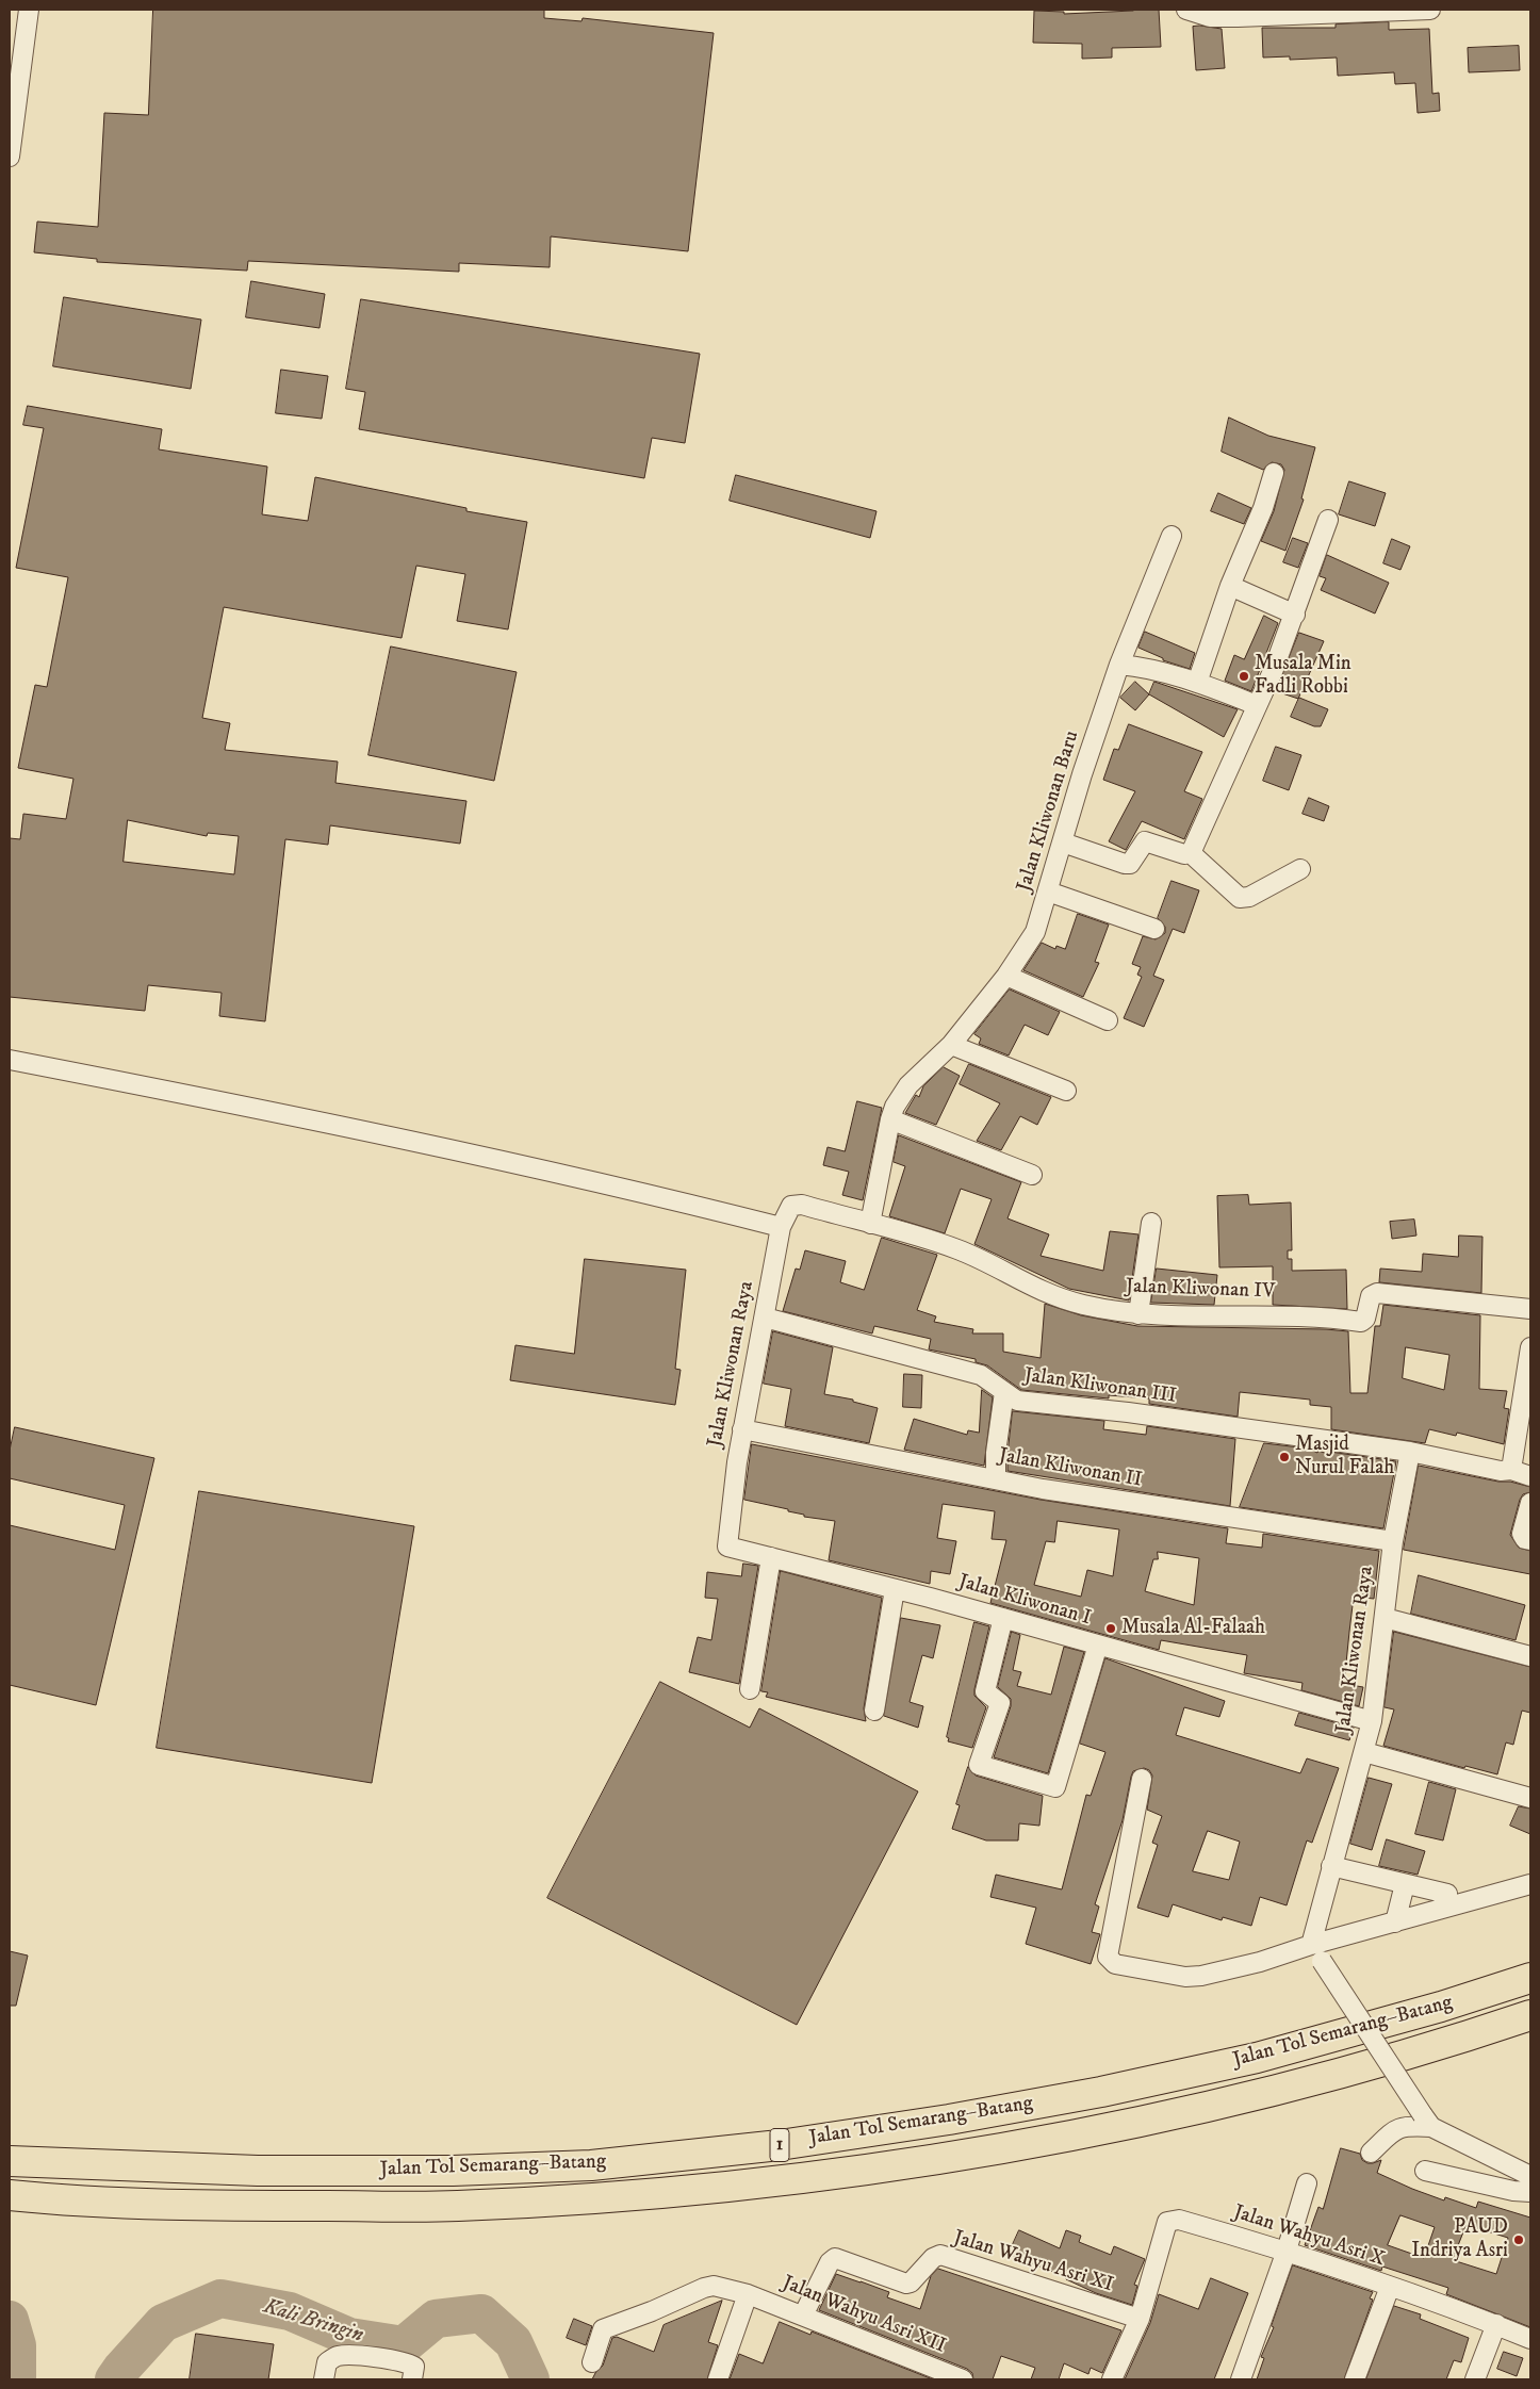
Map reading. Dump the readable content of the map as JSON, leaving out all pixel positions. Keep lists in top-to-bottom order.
{
  "streets": {
    "highway": ["Jalan Tol Semarang–Batang", "1"],
    "street": [
      "Jalan Kliwonan Baru",
      "Jalan Kliwonan IV",
      "Jalan Kliwonan Raya",
      "Jalan Kliwonan III",
      "Jalan Kliwonan II",
      "Jalan Kliwonan I",
      "Jalan Wahyu Asri X",
      "Jalan Wahyu Asri XI",
      "Jalan Wahyu Asri XII"
    ]
  },
  "crossings": [
    ["Jalan Kliwonan Baru", "Jalan Kliwonan IV"],
    ["Jalan Kliwonan IV", "Jalan Kliwonan Raya"],
    ["Jalan Kliwonan Raya", "Jalan Kliwonan III"],
    ["Jalan Kliwonan Raya", "Jalan Kliwonan II"],
    ["Jalan Kliwonan Raya", "Jalan Kliwonan I"],
    ["Jalan Wahyu Asri X", "Jalan Wahyu Asri XI"],
    ["Jalan Wahyu Asri XI", "Jalan Wahyu Asri XII"]
  ],
  "water": ["Kali Bringin"],
  "places": [
    "Musala Min Fadli Robbi",
    "Masjid Nurul Falah",
    "Musala Al-Falaah",
    "PAUD Indriya Asri"
  ]
}
